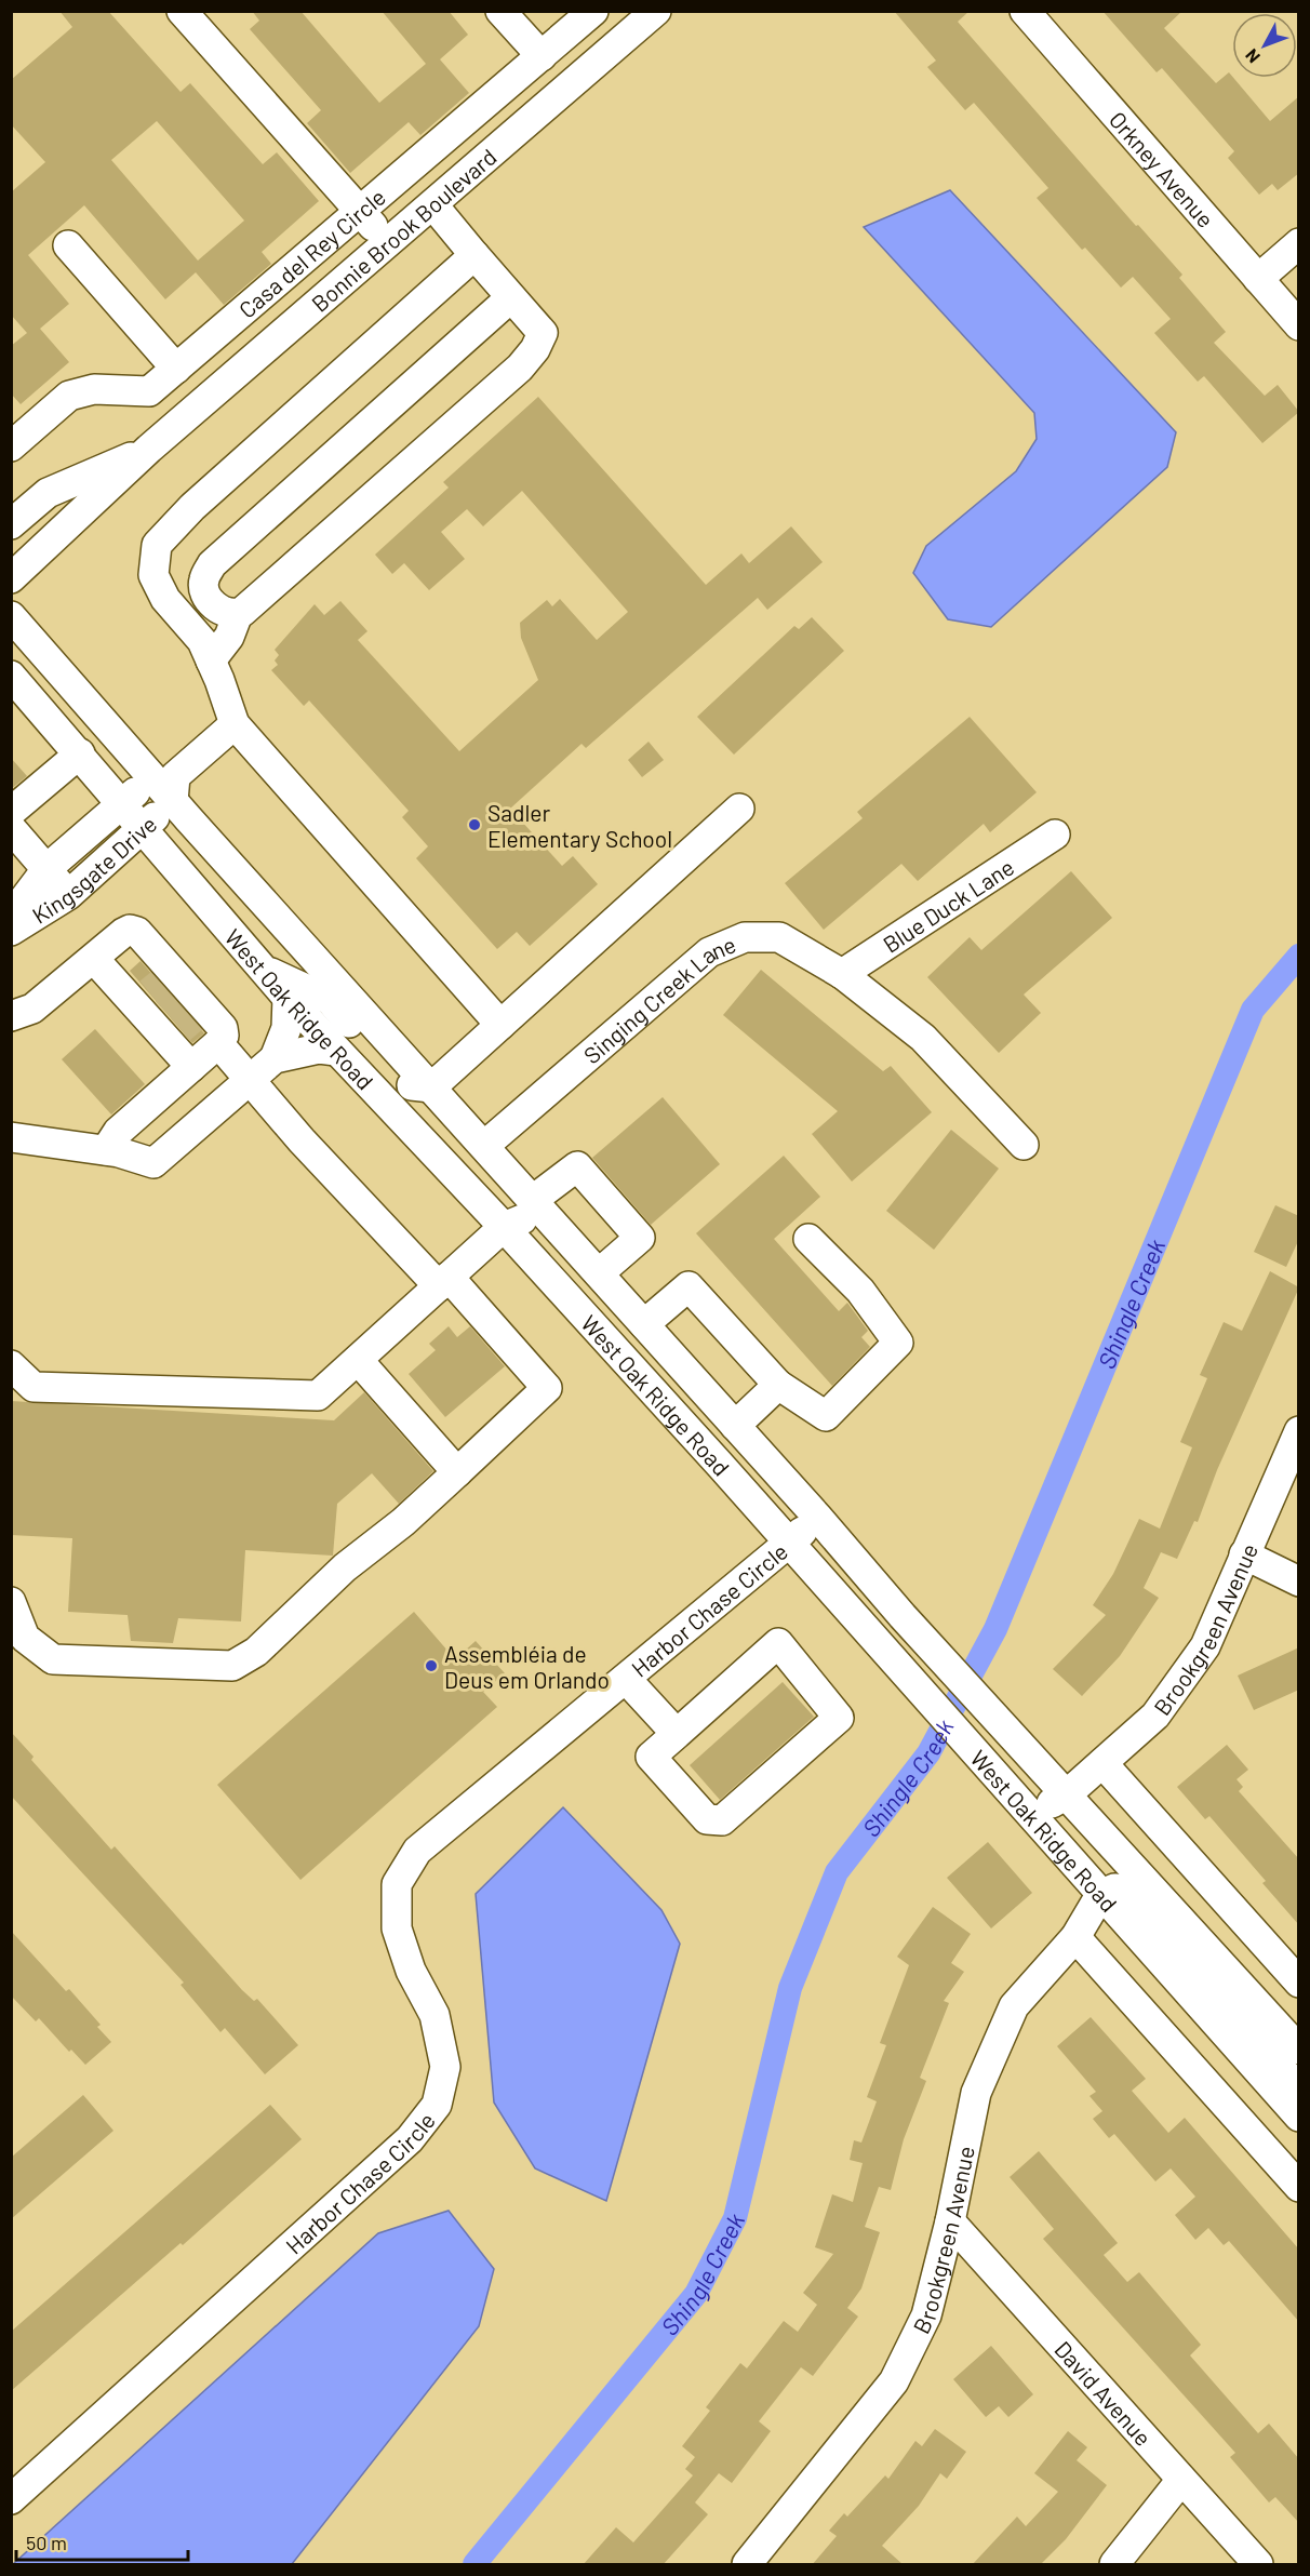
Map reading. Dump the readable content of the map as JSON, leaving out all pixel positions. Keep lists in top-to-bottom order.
{
  "streets": {
    "street": [
      "Orkney Avenue",
      "Bonnie Brook Boulevard",
      "Casa del Rey Circle",
      "Kingsgate Drive",
      "Blue Duck Lane",
      "Singing Creek Lane",
      "West Oak Ridge Road",
      "Harbor Chase Circle",
      "Brookgreen Avenue",
      "David Avenue"
    ]
  },
  "crossings": [
    ["Kingsgate Drive", "West Oak Ridge Road"],
    ["Blue Duck Lane", "Singing Creek Lane"],
    ["Singing Creek Lane", "West Oak Ridge Road"],
    ["West Oak Ridge Road", "Harbor Chase Circle"],
    ["West Oak Ridge Road", "Brookgreen Avenue"],
    ["Brookgreen Avenue", "David Avenue"]
  ],
  "water": ["Shingle Creek"],
  "places": ["Sadler Elementary School", "Assembléia de Deus em Orlando"],
  "scale_bar": "50 m",
  "north": "bottom left"
}
